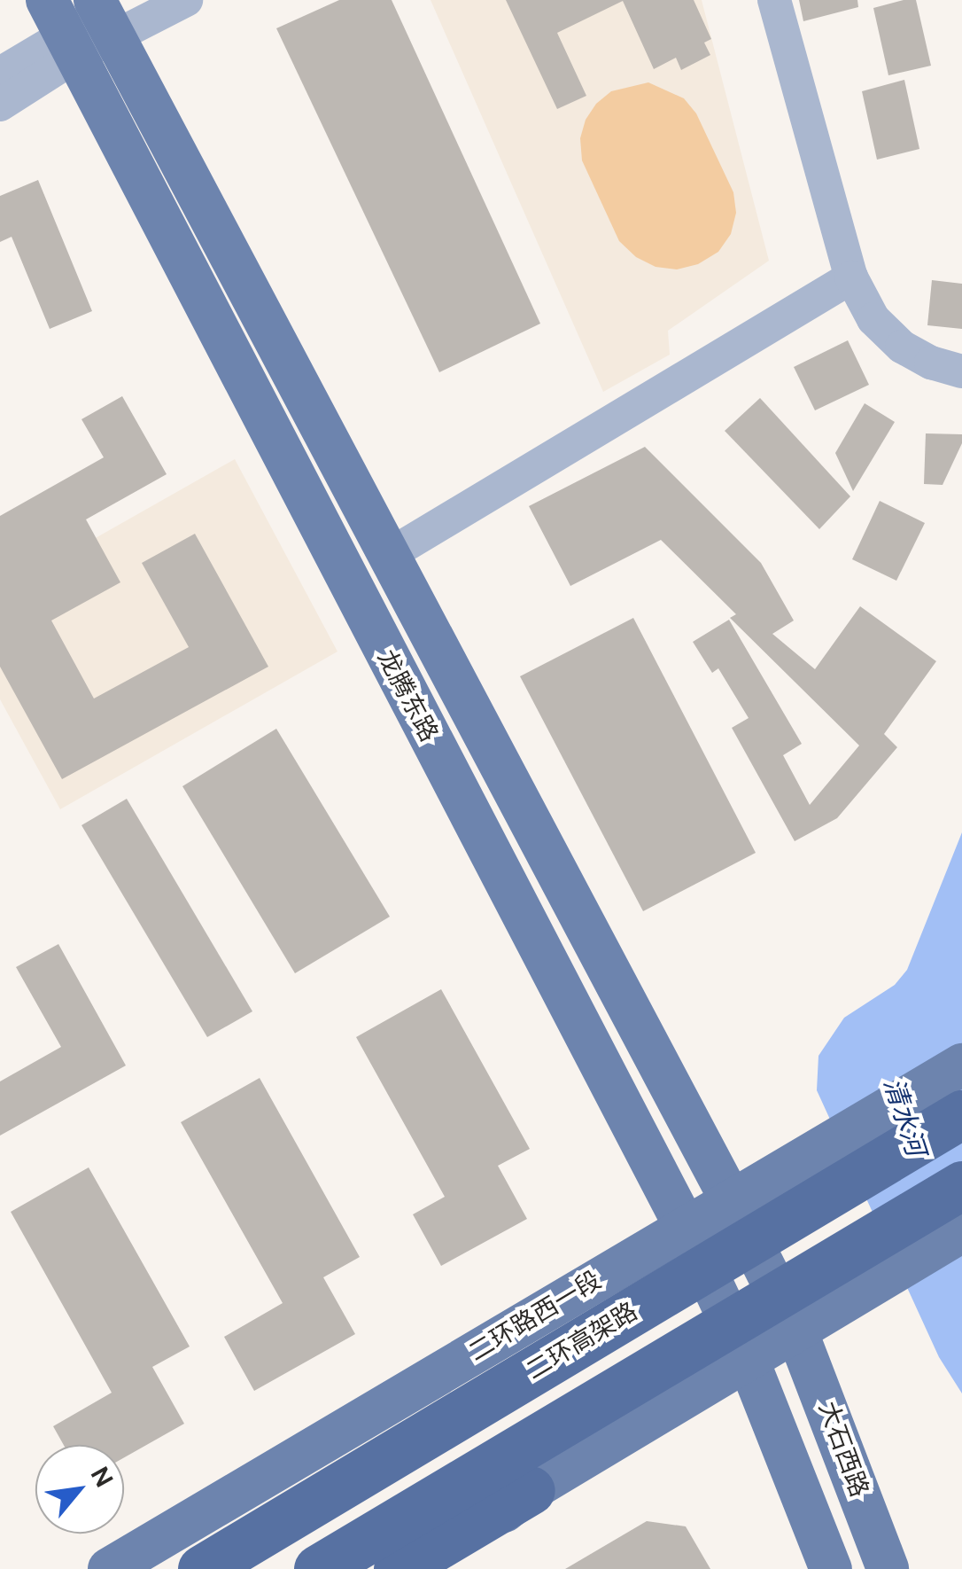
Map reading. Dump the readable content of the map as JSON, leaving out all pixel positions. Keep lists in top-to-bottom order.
{
  "streets": {
    "highway": ["二环高架路"],
    "main road": ["龙腾东路", "二环路西一段", "大石西路"]
  },
  "crossings": [
    ["龙腾东路", "二环路西一段"],
    ["龙腾东路", "大石西路"]
  ],
  "water": ["清水河"],
  "north": "top right"
}
